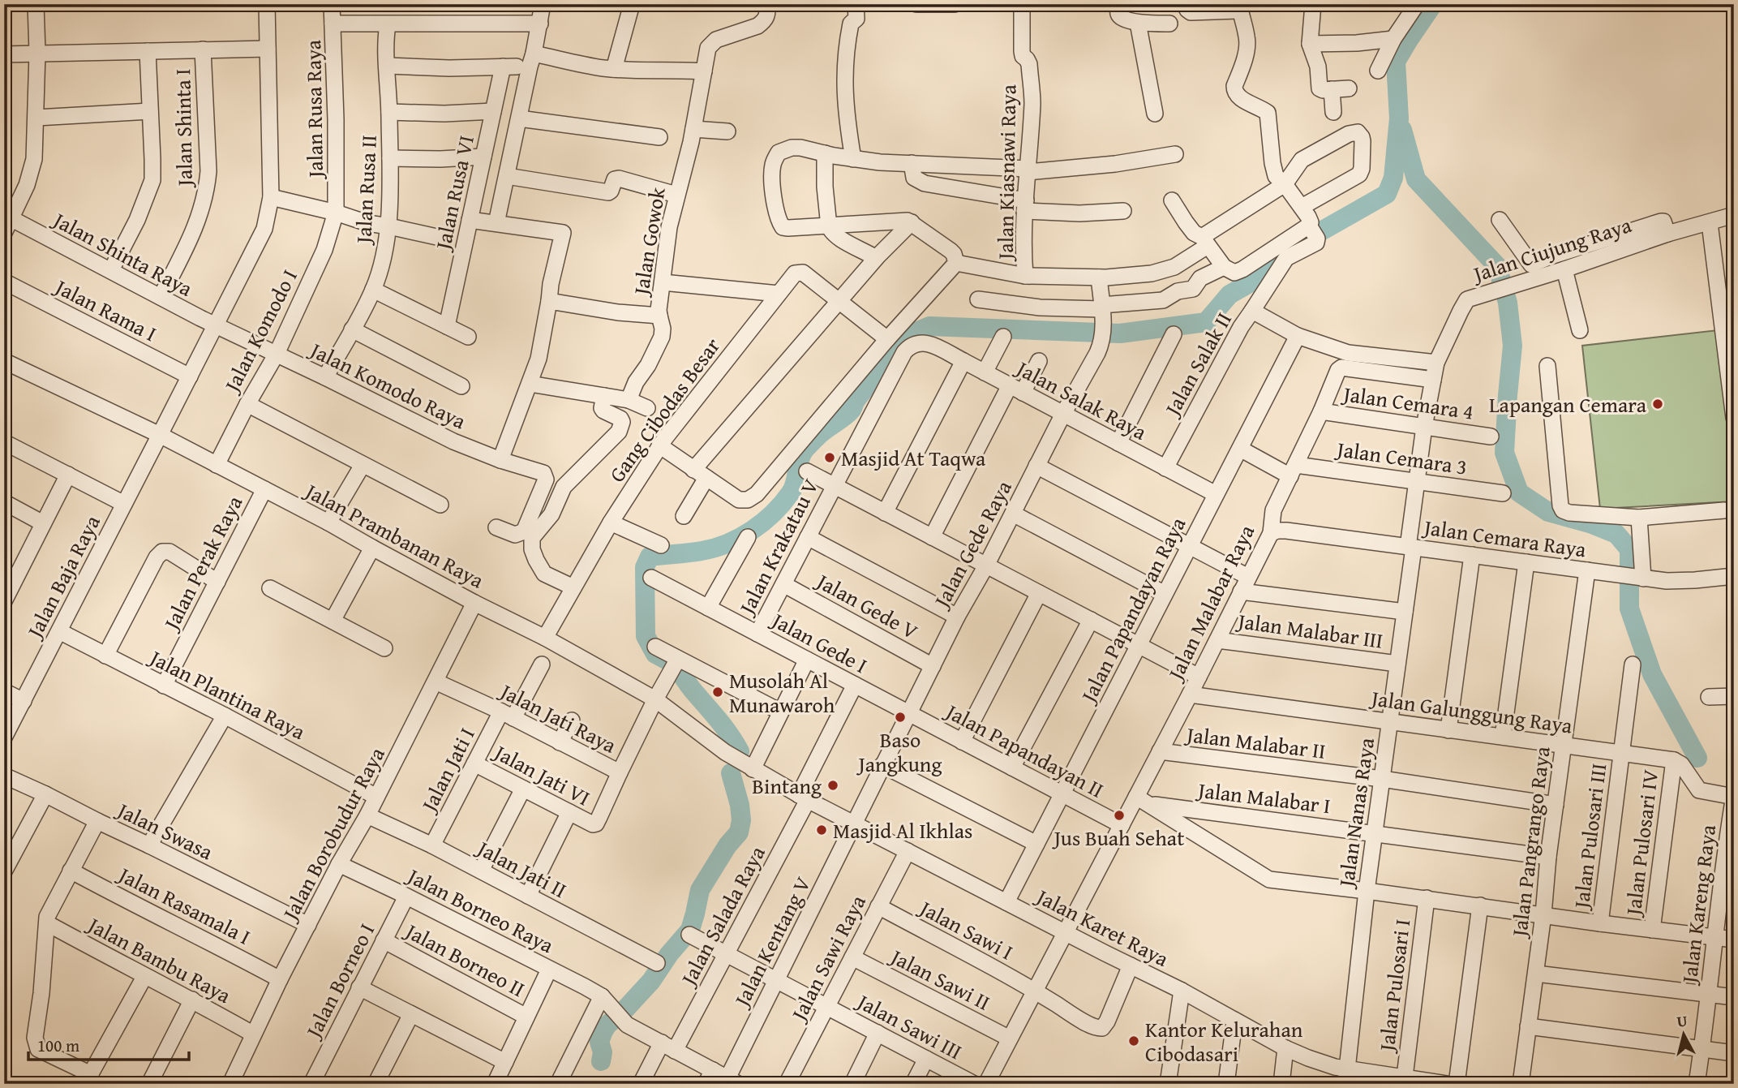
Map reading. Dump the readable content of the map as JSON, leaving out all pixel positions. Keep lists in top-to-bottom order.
{
  "streets": {
    "street": [
      "Jalan Rusa Raya",
      "Jalan Shinta I",
      "Jalan Kiasnawi Raya",
      "Jalan Rusa II",
      "Jalan Rusa VI",
      "Jalan Gowok",
      "Jalan Ciujung Raya",
      "Jalan Shinta Raya",
      "Jalan Rama I",
      "Jalan Komodo I",
      "Jalan Salak II",
      "Jalan Komodo Raya",
      "Jalan Salak Raya",
      "Jalan Cemara 4",
      "Gang Cibodas Besar",
      "Jalan Cemara 3",
      "Jalan Prambanan Raya",
      "Jalan Cemara Raya",
      "Jalan Gede Raya",
      "Jalan Krakatau V",
      "Jalan Perak Raya",
      "Jalan Baja Raya",
      "Jalan Malabar Raya",
      "Jalan Gede V",
      "Jalan Papandayan Raya",
      "Jalan Malabar III",
      "Jalan Gede I",
      "Jalan Plantina Raya",
      "Jalan Galunggung Raya",
      "Jalan Jati Raya",
      "Jalan Malabar II",
      "Jalan Papandayan II",
      "Jalan Jati I",
      "Jalan Jati VI",
      "Jalan Malabar I",
      "Jalan Nanas Raya",
      "Jalan Swasa",
      "Jalan Borobudur Raya",
      "Jalan Pulosari III",
      "Jalan Pangrango Raya",
      "Jalan Pulosari IV",
      "Jalan Jati II",
      "Jalan Kareng Raya",
      "Jalan Rasamala I",
      "Jalan Borneo Raya",
      "Jalan Salada Raya",
      "Jalan Karet Raya",
      "Jalan Sawi I",
      "Jalan Kentang V",
      "Jalan Sawi Raya",
      "Jalan Bambu Raya",
      "Jalan Borneo II",
      "Jalan Sawi II",
      "Jalan Borneo I",
      "Jalan Pulosari I",
      "Jalan Sawi III"
    ]
  },
  "crossings": [
    ["Jalan Rusa Raya", "Jalan Rusa II"],
    ["Jalan Rusa Raya", "Jalan Komodo I"],
    ["Jalan Rusa Raya", "Jalan Baja Raya"],
    ["Jalan Shinta I", "Jalan Shinta Raya"],
    ["Jalan Rusa II", "Jalan Rusa VI"],
    ["Jalan Rusa II", "Jalan Komodo Raya"],
    ["Jalan Ciujung Raya", "Jalan Cemara 4"],
    ["Jalan Ciujung Raya", "Jalan Cemara 3"],
    ["Jalan Ciujung Raya", "Jalan Cemara Raya"],
    ["Jalan Ciujung Raya", "Jalan Malabar Raya"],
    ["Jalan Ciujung Raya", "Jalan Nanas Raya"],
    ["Jalan Shinta Raya", "Jalan Komodo Raya"],
    ["Jalan Shinta Raya", "Jalan Baja Raya"],
    ["Jalan Rama I", "Jalan Baja Raya"],
    ["Jalan Komodo I", "Jalan Komodo Raya"],
    ["Jalan Komodo I", "Jalan Prambanan Raya"],
    ["Jalan Salak II", "Jalan Salak Raya"],
    ["Jalan Komodo Raya", "Jalan Baja Raya"],
    ["Jalan Salak Raya", "Jalan Gede Raya"],
    ["Jalan Salak Raya", "Jalan Krakatau V"],
    ["Jalan Salak Raya", "Jalan Papandayan Raya"],
    ["Jalan Cemara 4", "Jalan Malabar Raya"],
    ["Gang Cibodas Besar", "Jalan Prambanan Raya"],
    ["Jalan Cemara 3", "Jalan Malabar Raya"],
    ["Jalan Prambanan Raya", "Jalan Perak Raya"],
    ["Jalan Prambanan Raya", "Jalan Baja Raya"],
    ["Jalan Prambanan Raya", "Jalan Jati Raya"],
    ["Jalan Prambanan Raya", "Jalan Borobudur Raya"],
    ["Jalan Prambanan Raya", "Jalan Karet Raya"],
    ["Jalan Cemara Raya", "Jalan Malabar Raya"],
    ["Jalan Cemara Raya", "Jalan Nanas Raya"],
    ["Jalan Cemara Raya", "Jalan Pangrango Raya"],
    ["Jalan Gede Raya", "Jalan Gede V"],
    ["Jalan Gede Raya", "Jalan Gede I"],
    ["Jalan Gede Raya", "Jalan Papandayan II"],
    ["Jalan Gede Raya", "Jalan Karet Raya"],
    ["Jalan Gede Raya", "Jalan Kentang V"],
    ["Jalan Krakatau V", "Jalan Gede V"],
    ["Jalan Krakatau V", "Jalan Gede I"],
    ["Jalan Perak Raya", "Jalan Plantina Raya"],
    ["Jalan Baja Raya", "Jalan Plantina Raya"],
    ["Jalan Malabar Raya", "Jalan Malabar III"],
    ["Jalan Malabar Raya", "Jalan Galunggung Raya"],
    ["Jalan Malabar Raya", "Jalan Malabar II"],
    ["Jalan Malabar Raya", "Jalan Papandayan II"],
    ["Jalan Malabar Raya", "Jalan Malabar I"],
    ["Jalan Malabar Raya", "Jalan Karet Raya"],
    ["Jalan Malabar Raya", "Jalan Sawi I"],
    ["Jalan Malabar Raya", "Jalan Sawi II"],
    ["Jalan Papandayan Raya", "Jalan Papandayan II"],
    ["Jalan Papandayan Raya", "Jalan Karet Raya"],
    ["Jalan Malabar III", "Jalan Nanas Raya"],
    ["Jalan Gede I", "Jalan Papandayan II"],
    ["Jalan Gede I", "Jalan Salada Raya"],
    ["Jalan Plantina Raya", "Jalan Borobudur Raya"],
    ["Jalan Galunggung Raya", "Jalan Nanas Raya"],
    ["Jalan Galunggung Raya", "Jalan Pulosari III"],
    ["Jalan Galunggung Raya", "Jalan Pangrango Raya"],
    ["Jalan Galunggung Raya", "Jalan Pulosari IV"],
    ["Jalan Jati Raya", "Jalan Jati I"],
    ["Jalan Jati Raya", "Jalan Jati VI"],
    ["Jalan Jati Raya", "Jalan Borobudur Raya"],
    ["Jalan Malabar II", "Jalan Nanas Raya"],
    ["Jalan Malabar II", "Jalan Pangrango Raya"],
    ["Jalan Jati I", "Jalan Jati VI"],
    ["Jalan Jati I", "Jalan Jati II"],
    ["Jalan Malabar I", "Jalan Nanas Raya"],
    ["Jalan Malabar I", "Jalan Pangrango Raya"],
    ["Jalan Nanas Raya", "Jalan Karet Raya"],
    ["Jalan Swasa", "Jalan Borobudur Raya"],
    ["Jalan Borobudur Raya", "Jalan Jati II"],
    ["Jalan Borobudur Raya", "Jalan Rasamala I"],
    ["Jalan Borobudur Raya", "Jalan Borneo Raya"],
    ["Jalan Borobudur Raya", "Jalan Bambu Raya"],
    ["Jalan Borneo Raya", "Jalan Borneo I"],
    ["Jalan Salada Raya", "Jalan Karet Raya"],
    ["Jalan Salada Raya", "Jalan Sawi III"],
    ["Jalan Karet Raya", "Jalan Sawi I"],
    ["Jalan Karet Raya", "Jalan Kentang V"],
    ["Jalan Karet Raya", "Jalan Sawi Raya"],
    ["Jalan Karet Raya", "Jalan Pulosari I"],
    ["Jalan Sawi I", "Jalan Sawi Raya"],
    ["Jalan Kentang V", "Jalan Sawi III"],
    ["Jalan Sawi Raya", "Jalan Sawi II"],
    ["Jalan Sawi Raya", "Jalan Sawi III"],
    ["Jalan Borneo II", "Jalan Borneo I"]
  ],
  "places": [
    "Lapangan Cemara",
    "Masjid At Taqwa",
    "Musolah Al Munawaroh",
    "Baso Jangkung",
    "Bintang",
    "Jus Buah Sehat",
    "Masjid Al Ikhlas",
    "Kantor Kelurahan Cibodasari"
  ],
  "scale_bar": "100 m",
  "north": "top"
}
